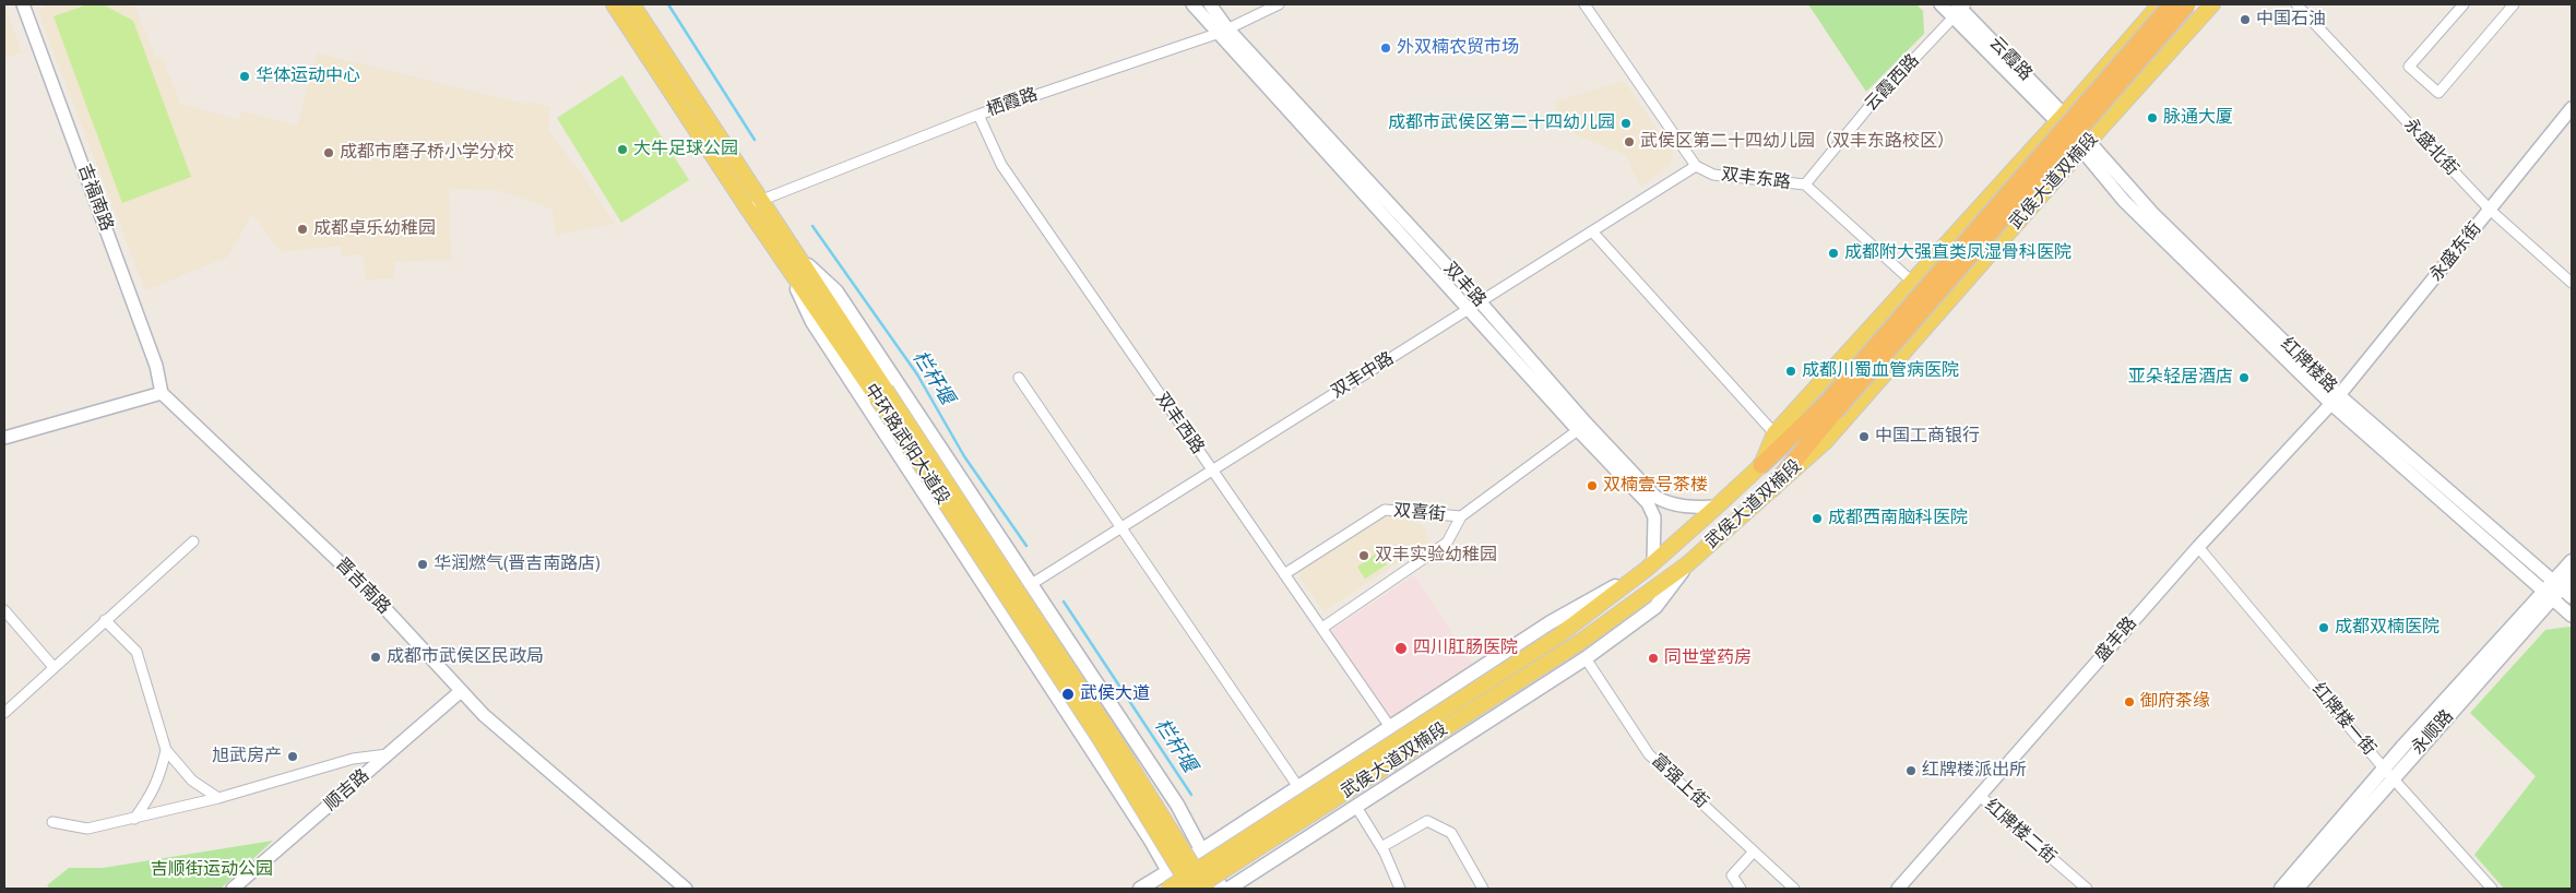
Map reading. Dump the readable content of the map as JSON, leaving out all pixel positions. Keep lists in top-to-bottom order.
{
  "streets": {
    "main road": ["武侯大道双楠段", "中环路武阳大道段", "永顺路"],
    "street": [
      "云霞路",
      "云霞西路",
      "栖霞路",
      "永盛北街",
      "双丰东路",
      "吉福南路",
      "永盛东街",
      "双丰路",
      "红牌楼路",
      "双丰中路",
      "双丰西路",
      "双喜街",
      "晋吉南路",
      "盛丰路",
      "红牌楼一街",
      "富强上街",
      "顺吉路",
      "红牌楼二街"
    ]
  },
  "crossings": [
    ["云霞路", "云霞西路"],
    ["云霞路", "武侯大道双楠段"],
    ["云霞路", "红牌楼路"],
    ["云霞西路", "双丰东路"],
    ["栖霞路", "双丰路"],
    ["栖霞路", "双丰西路"],
    ["栖霞路", "中环路武阳大道段"],
    ["永盛北街", "永盛东街"],
    ["双丰东路", "武侯大道双楠段"],
    ["双丰东路", "双丰中路"],
    ["武侯大道双楠段", "双丰路"],
    ["武侯大道双楠段", "红牌楼路"],
    ["武侯大道双楠段", "中环路武阳大道段"],
    ["吉福南路", "晋吉南路"],
    ["永盛东街", "红牌楼路"],
    ["永盛东街", "盛丰路"],
    ["双丰路", "双丰中路"],
    ["双丰路", "双喜街"],
    ["红牌楼路", "盛丰路"],
    ["红牌楼路", "永顺路"],
    ["双丰中路", "双丰西路"],
    ["双丰西路", "双喜街"],
    ["晋吉南路", "顺吉路"],
    ["盛丰路", "红牌楼一街"],
    ["盛丰路", "红牌楼二街"],
    ["红牌楼一街", "永顺路"]
  ],
  "water": ["栏杆堰"],
  "parks": ["吉顺街运动公园"],
  "places": [
    "中国石油",
    "外双楠农贸市场",
    "华体运动中心",
    "脉通大厦",
    "成都市武侯区第二十四幼儿园",
    "武侯区第二十四幼儿园（双丰东路校区）",
    "大牛足球公园",
    "成都市磨子桥小学分校",
    "成都卓乐幼稚园",
    "成都附大强直类凤湿骨科医院",
    "成都川蜀血管病医院",
    "亚朵轻居酒店",
    "中国工商银行",
    "双楠壹号茶楼",
    "成都西南脑科医院",
    "双丰实验幼稚园",
    "华润燃气(晋吉南路店)",
    "成都双楠医院",
    "四川肛肠医院",
    "成都市武侯区民政局",
    "同世堂药房",
    "武侯大道",
    "御府茶缘",
    "旭武房产",
    "红牌楼派出所"
  ]
}
